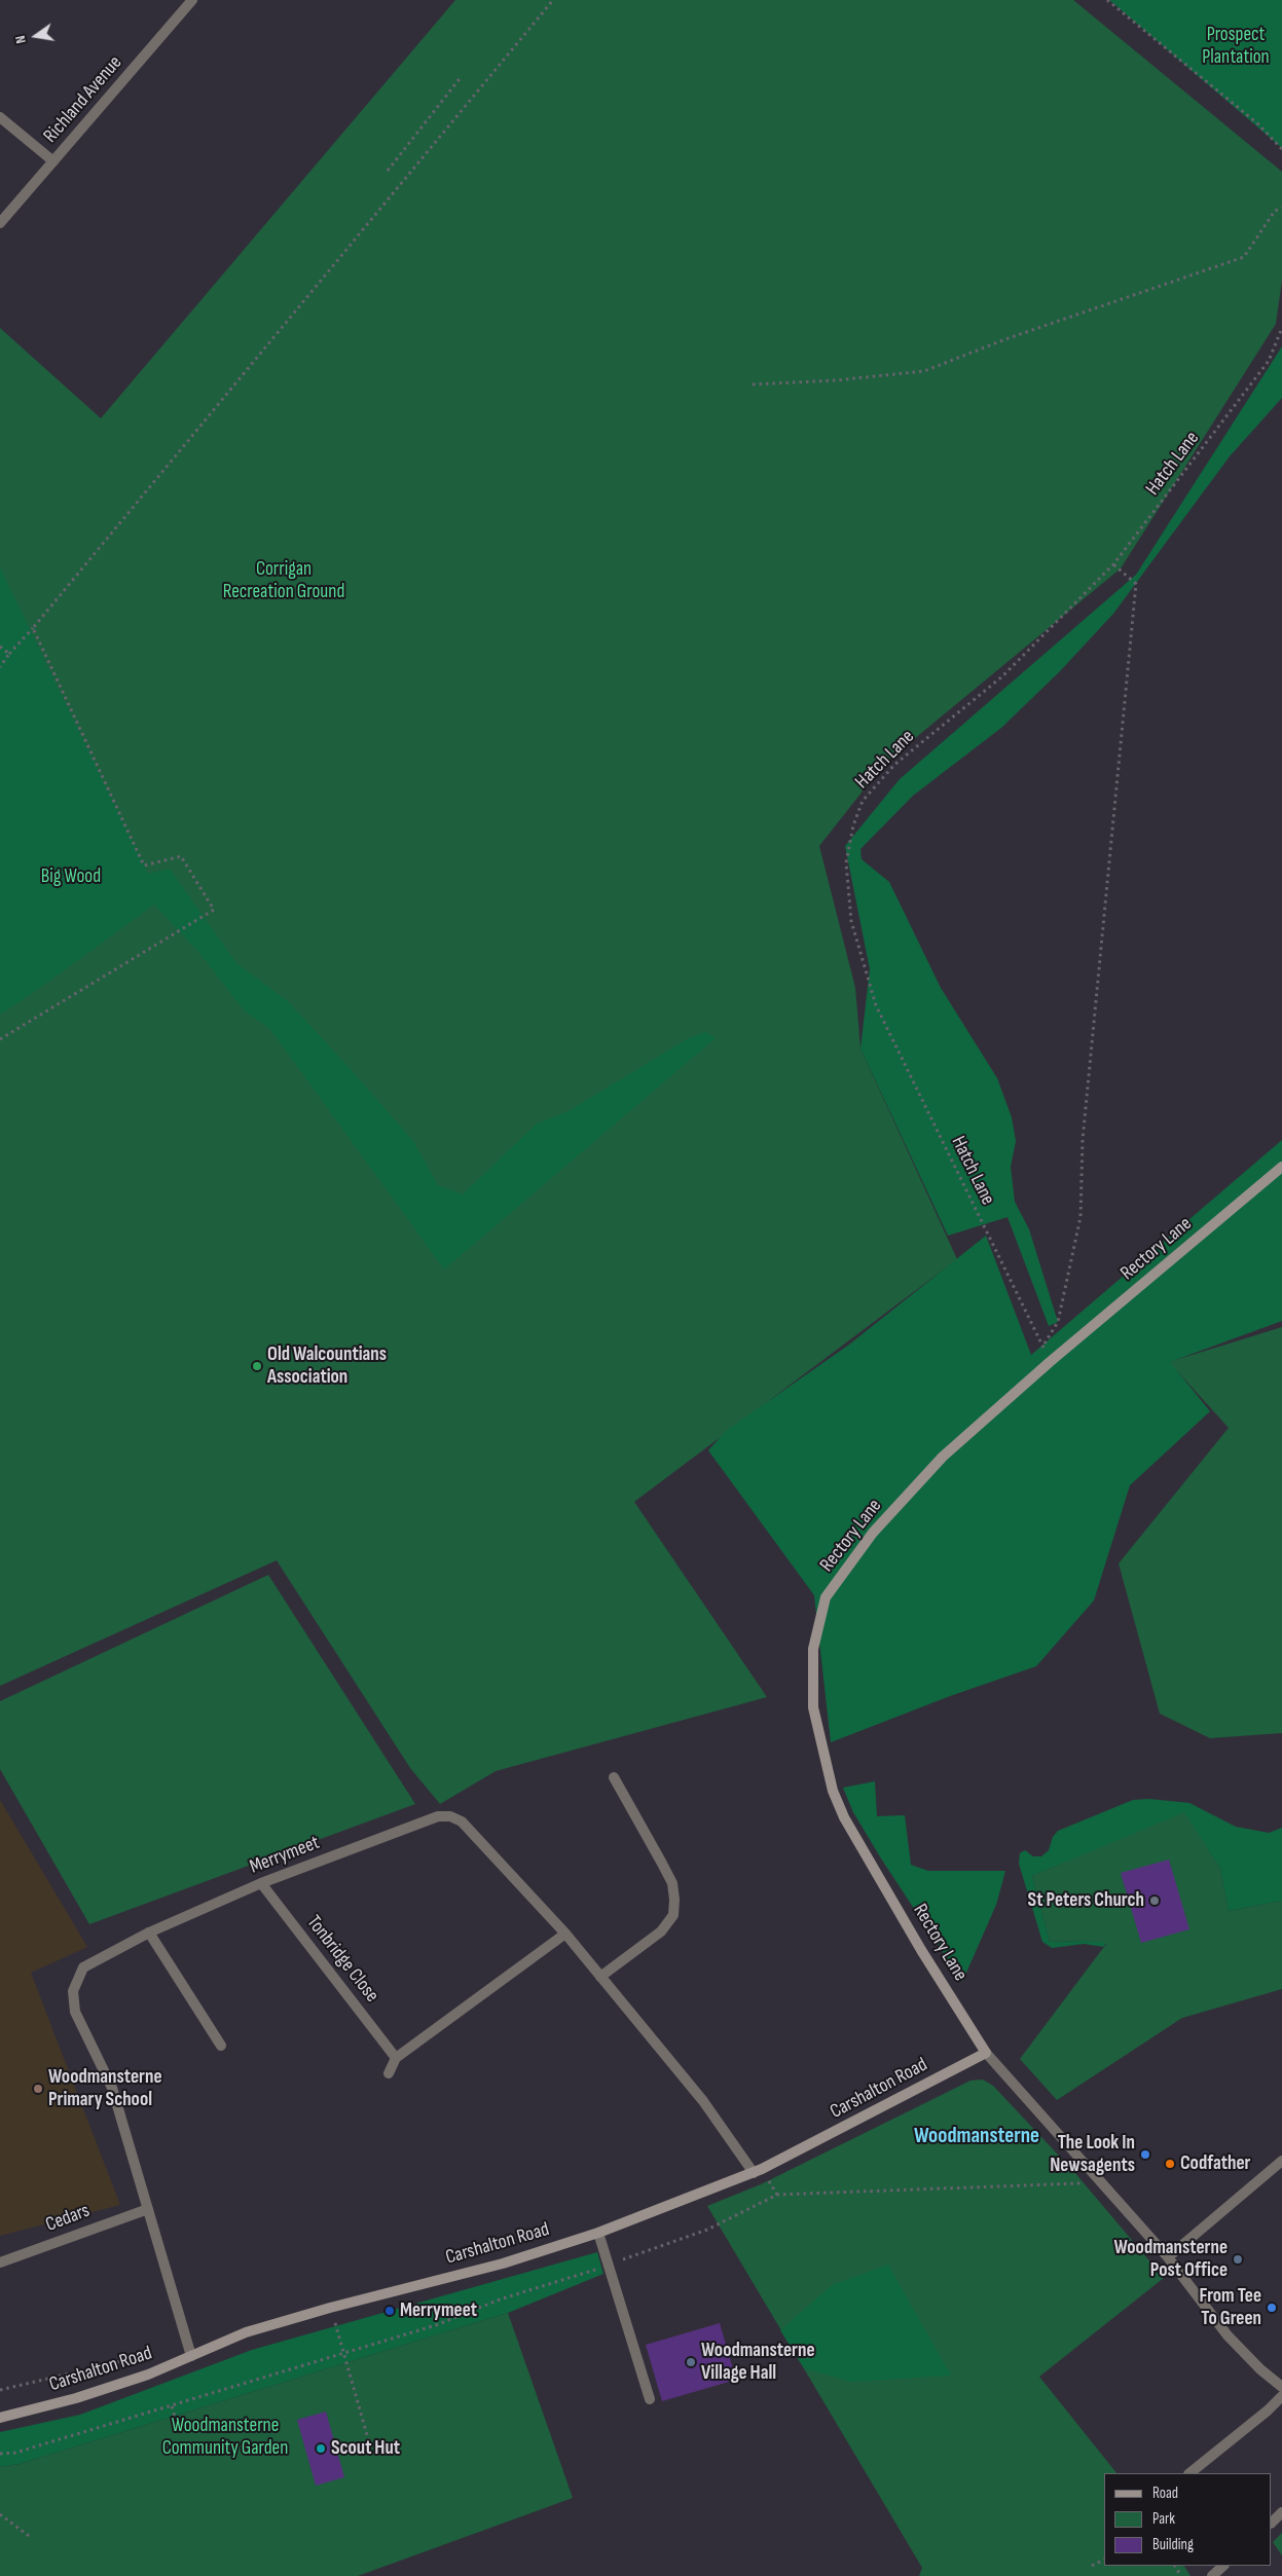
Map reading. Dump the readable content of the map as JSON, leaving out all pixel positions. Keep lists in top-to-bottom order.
{
  "streets": {
    "main road": ["Rectory Lane", "Carshalton Road"],
    "street": [
      "Richland Avenue",
      "Merrymeet",
      "Tonbridge Close",
      "Cedars"
    ],
    "path": ["Hatch Lane"]
  },
  "crossings": [
    ["Hatch Lane", "Rectory Lane"],
    ["Rectory Lane", "Carshalton Road"],
    ["Merrymeet", "Tonbridge Close"],
    ["Merrymeet", "Carshalton Road"],
    ["Merrymeet", "Cedars"]
  ],
  "districts": ["Woodmansterne"],
  "parks": [
    "Prospect Plantation",
    "Corrigan Recreation Ground",
    "Big Wood",
    "Woodmansterne Community Garden"
  ],
  "places": [
    "Old Walcountians Association",
    "St Peters Church",
    "Woodmansterne Primary School",
    "The Look In Newsagents",
    "Codfather",
    "Woodmansterne Post Office",
    "From Tee To Green",
    "Merrymeet",
    "Woodmansterne Village Hall",
    "Scout Hut"
  ],
  "legend": ["Road", "Park", "Building"],
  "north": "left"
}
